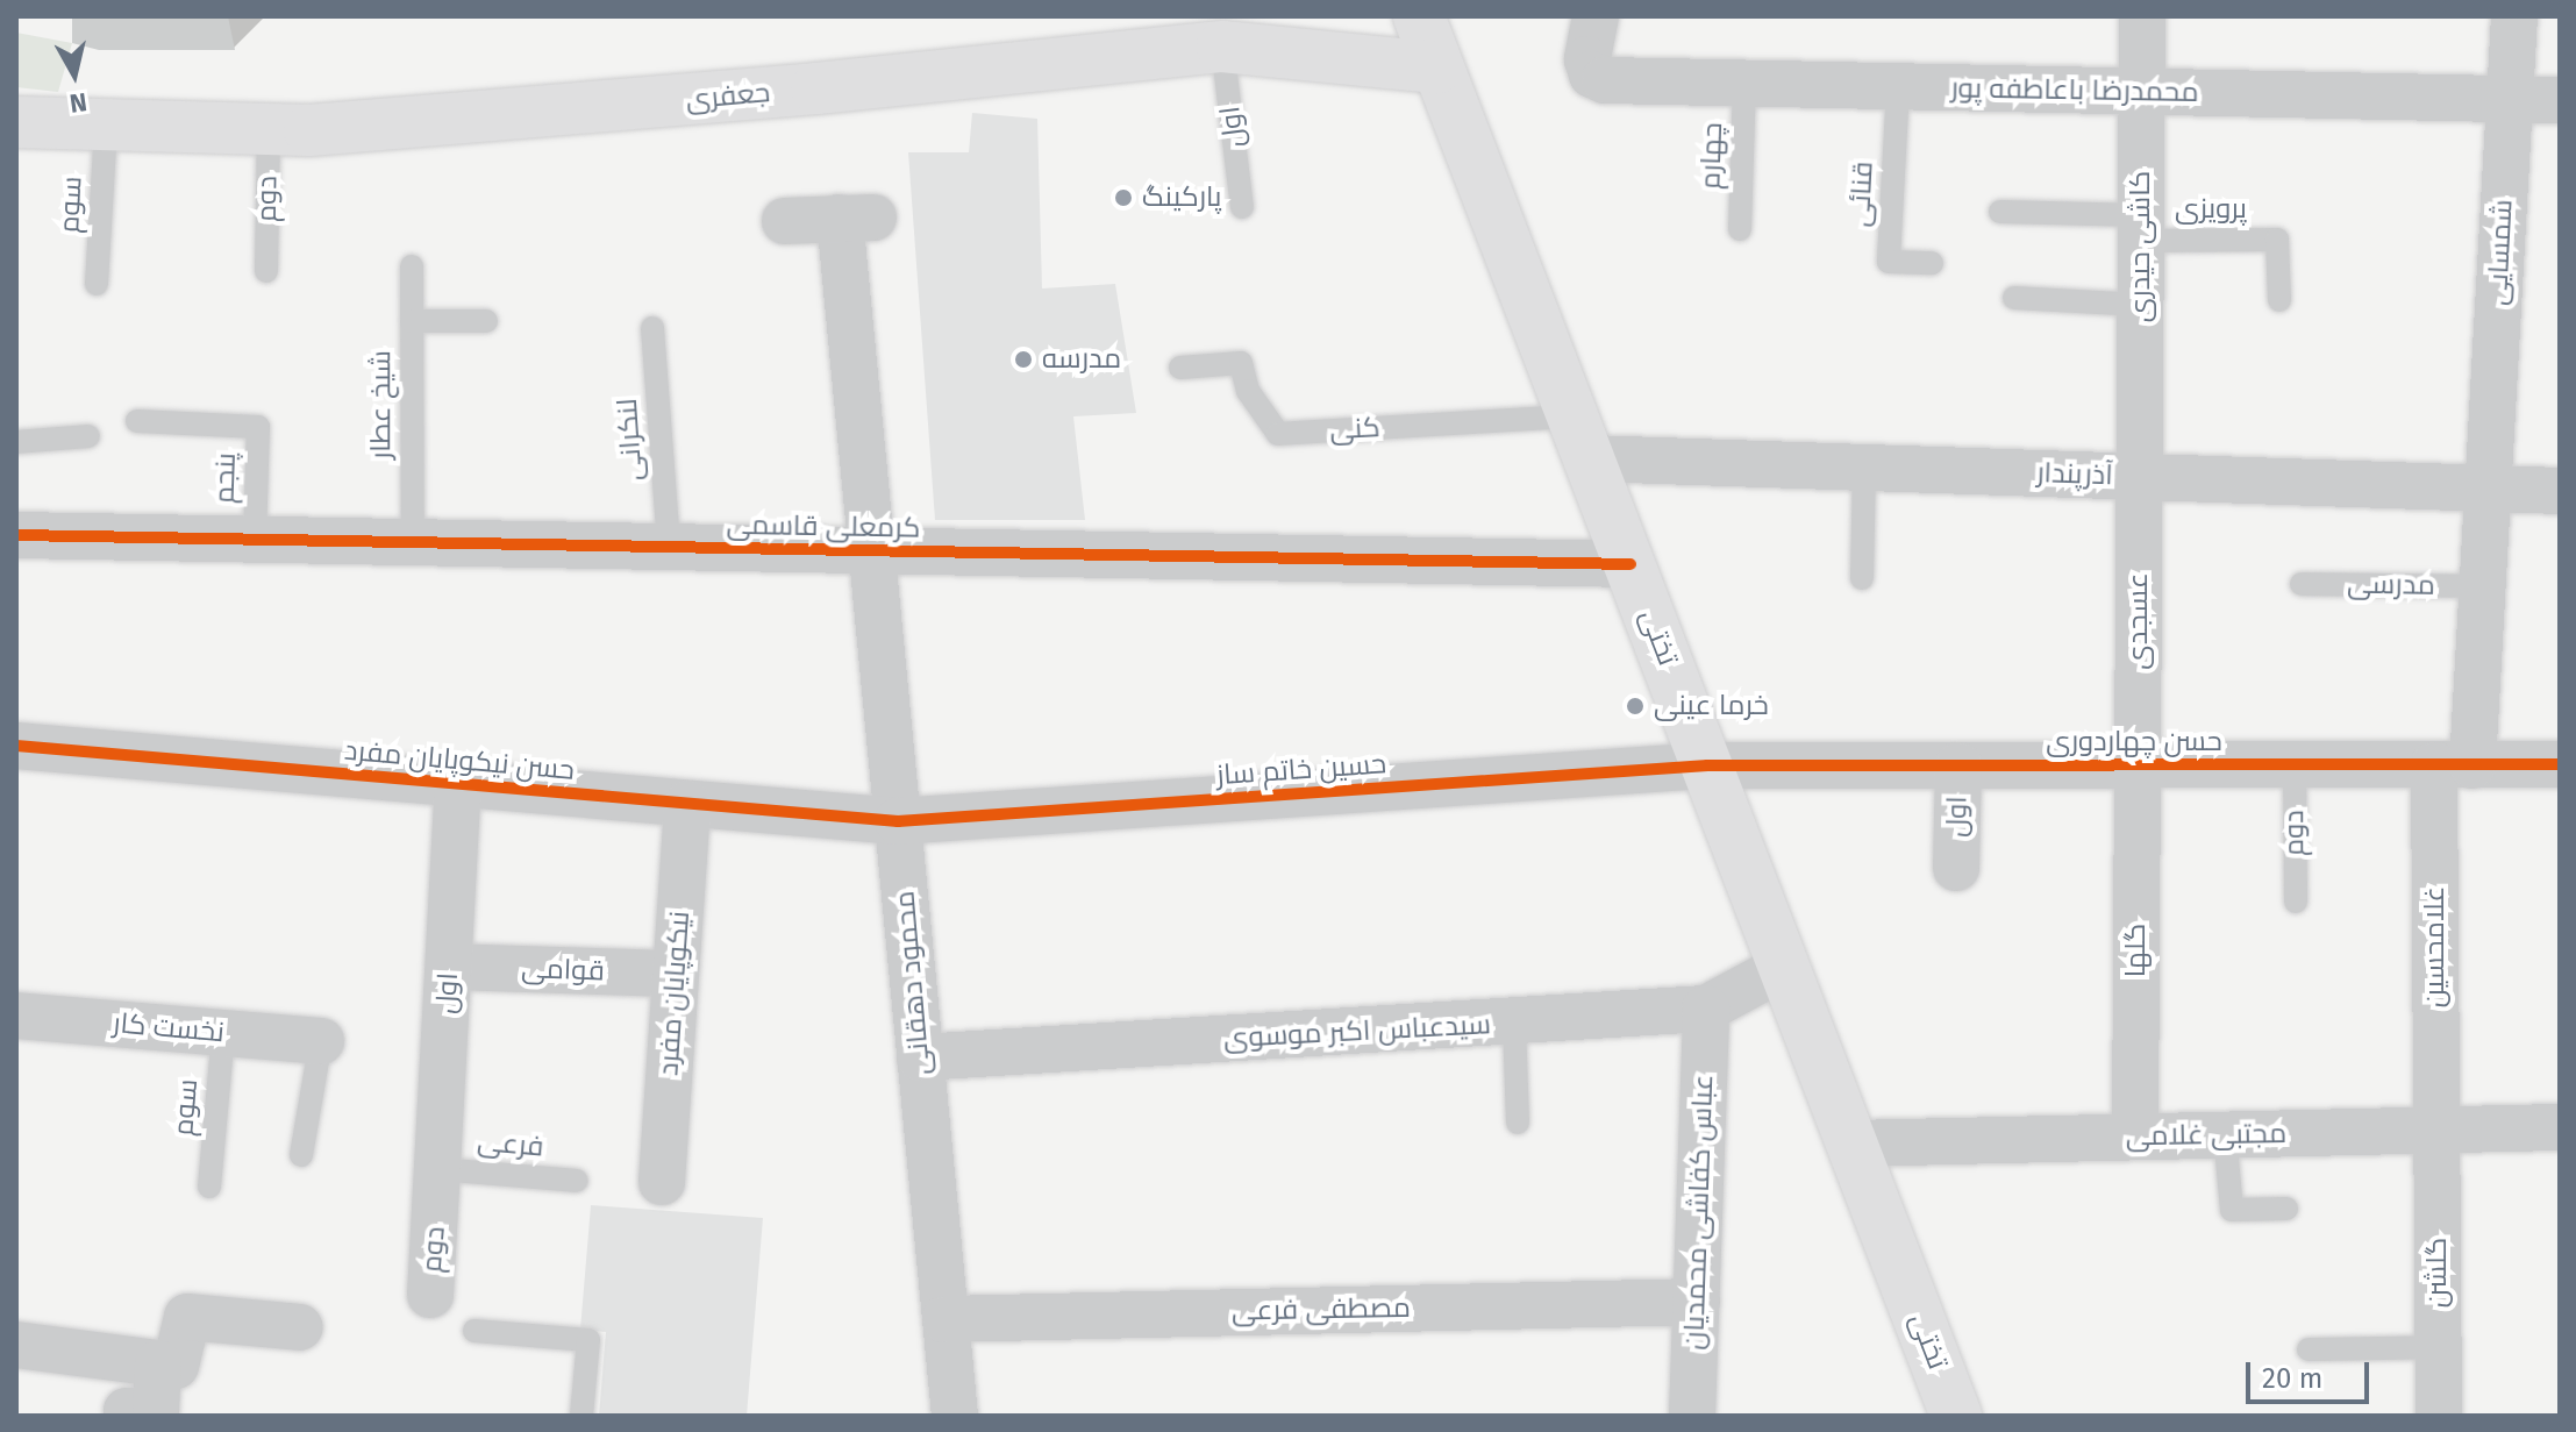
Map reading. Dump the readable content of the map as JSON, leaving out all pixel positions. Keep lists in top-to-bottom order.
{
  "streets": {
    "main road": ["جعفری", "تختی"],
    "street": [
      "محمدرضا باعاطفه پور",
      "اول",
      "دوم",
      "کاشی حیدری",
      "شمسایی",
      "آذرپندار",
      "کرمعلی قاسمی",
      "عسجدی",
      "حسن چهاردوری",
      "حسن نیکوپایان مفرد",
      "حسین خاتم ساز",
      "غلامحسین",
      "گلها",
      "قوامی",
      "محمود دهقانی",
      "نیکوپایان مفرد",
      "نخست کار",
      "سیدعباس اکبر موسوی",
      "مجتبی غلامی",
      "عباس کفاشی محمدیان",
      "گلشن",
      "مصطفی فرعی"
    ],
    "lane": [
      "چهارم",
      "قنائی",
      "سوم",
      "پرویزی",
      "شیخ عطار",
      "کنی",
      "لنکرانی",
      "پنجم",
      "مدرسی",
      "فرعی"
    ]
  },
  "crossings": [
    ["محمدرضا باعاطفه پور", "چهارم"],
    ["محمدرضا باعاطفه پور", "قنائی"],
    ["محمدرضا باعاطفه پور", "کاشی حیدری"],
    ["محمدرضا باعاطفه پور", "شمسایی"],
    ["جعفری", "اول"],
    ["جعفری", "دوم"],
    ["جعفری", "سوم"],
    ["جعفری", "تختی"],
    ["اول", "دوم"],
    ["اول", "حسن چهاردوری"],
    ["اول", "حسن نیکوپایان مفرد"],
    ["اول", "قوامی"],
    ["اول", "فرعی"],
    ["دوم", "حسن چهاردوری"],
    ["دوم", "فرعی"],
    ["سوم", "نخست کار"],
    ["پرویزی", "کاشی حیدری"],
    ["کاشی حیدری", "آذرپندار"],
    ["کاشی حیدری", "عسجدی"],
    ["شمسایی", "آذرپندار"],
    ["شیخ عطار", "کرمعلی قاسمی"],
    ["کنی", "آذرپندار"],
    ["کنی", "تختی"],
    ["لنکرانی", "کرمعلی قاسمی"],
    ["آذرپندار", "عسجدی"],
    ["آذرپندار", "تختی"],
    ["پنجم", "کرمعلی قاسمی"],
    ["کرمعلی قاسمی", "تختی"],
    ["کرمعلی قاسمی", "محمود دهقانی"],
    ["عسجدی", "حسن چهاردوری"],
    ["عسجدی", "گلها"],
    ["تختی", "حسن چهاردوری"],
    ["تختی", "حسین خاتم ساز"],
    ["تختی", "سیدعباس اکبر موسوی"],
    ["تختی", "مجتبی غلامی"],
    ["حسن چهاردوری", "حسین خاتم ساز"],
    ["حسن چهاردوری", "غلامحسین"],
    ["حسن چهاردوری", "گلها"],
    ["حسن نیکوپایان مفرد", "حسین خاتم ساز"],
    ["حسن نیکوپایان مفرد", "محمود دهقانی"],
    ["حسن نیکوپایان مفرد", "نیکوپایان مفرد"],
    ["حسین خاتم ساز", "محمود دهقانی"],
    ["غلامحسین", "مجتبی غلامی"],
    ["غلامحسین", "گلشن"],
    ["گلها", "مجتبی غلامی"],
    ["قوامی", "نیکوپایان مفرد"],
    ["محمود دهقانی", "سیدعباس اکبر موسوی"],
    ["محمود دهقانی", "مصطفی فرعی"],
    ["سیدعباس اکبر موسوی", "عباس کفاشی محمدیان"],
    ["مجتبی غلامی", "گلشن"],
    ["عباس کفاشی محمدیان", "مصطفی فرعی"]
  ],
  "places": ["پارکینگ", "مدرسه", "خرما عینی"],
  "scale_bar": "20 m",
  "north": "bottom"
}
